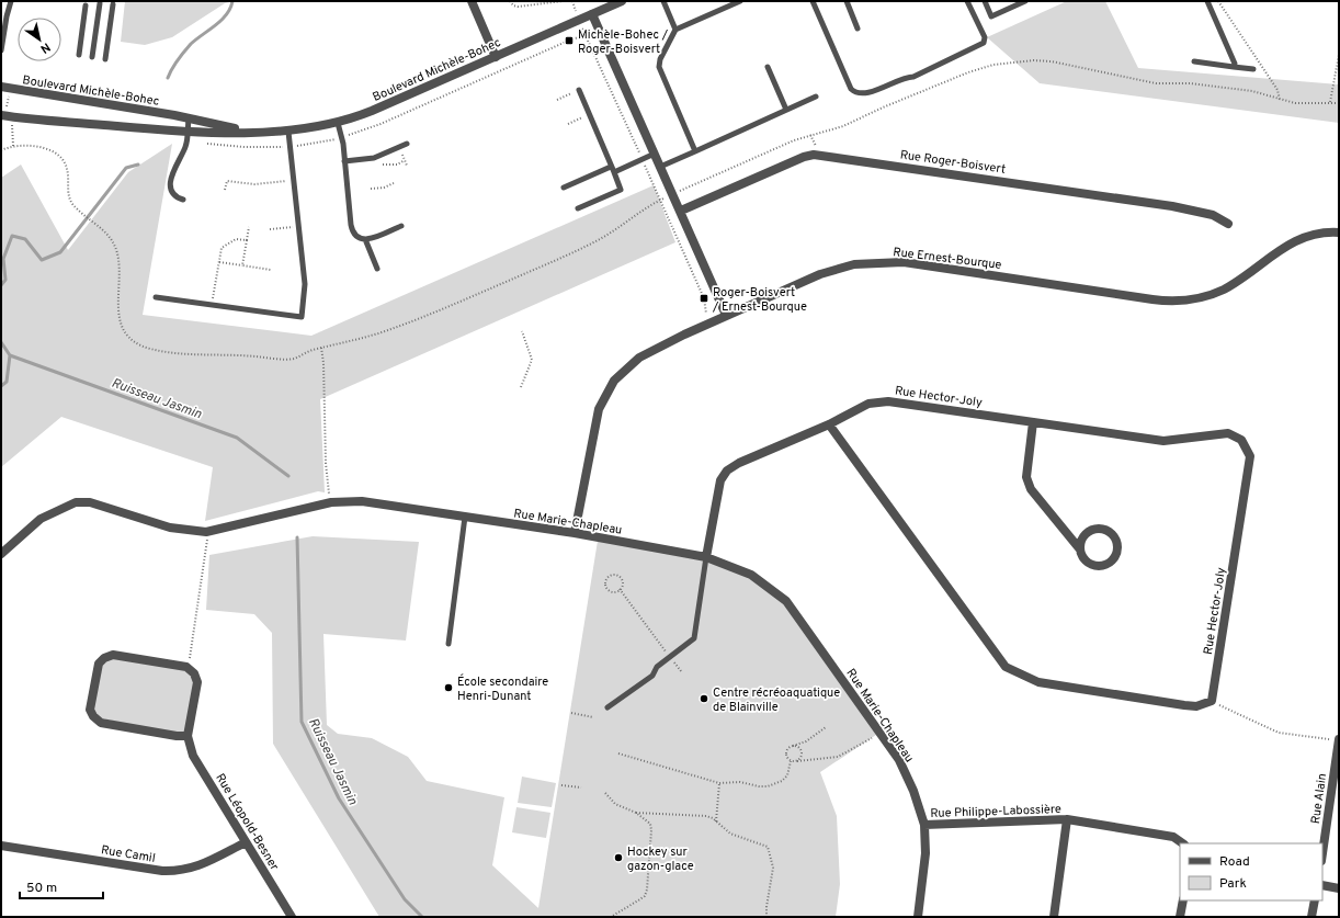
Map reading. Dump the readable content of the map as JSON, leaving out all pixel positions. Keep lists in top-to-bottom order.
{
  "streets": {
    "street": [
      "Boulevard Michèle-Bohec",
      "Rue Roger-Boisvert",
      "Rue Ernest-Bourque",
      "Rue Hector-Joly",
      "Rue Marie-Chapleau",
      "Rue Alain",
      "Rue Philippe-Labossière",
      "Rue Léopold-Besner",
      "Rue Camil"
    ]
  },
  "crossings": [
    ["Rue Ernest-Bourque", "Rue Marie-Chapleau"],
    ["Rue Hector-Joly", "Rue Marie-Chapleau"],
    ["Rue Marie-Chapleau", "Rue Philippe-Labossière"],
    ["Rue Léopold-Besner", "Rue Camil"]
  ],
  "water": ["Ruisseau Jasmin"],
  "places": {
    "transit": ["Michèle-Bohec / Roger-Boisvert", "Roger-Boisvert / Ernest-Bourque"],
    "other": ["École secondaire Henri-Dunant", "Centre récréoaquatique de Blainville", "Hockey sur gazon-glace"]
  },
  "legend": ["Road", "Park"],
  "scale_bar": "50 m",
  "north": "bottom right"
}
